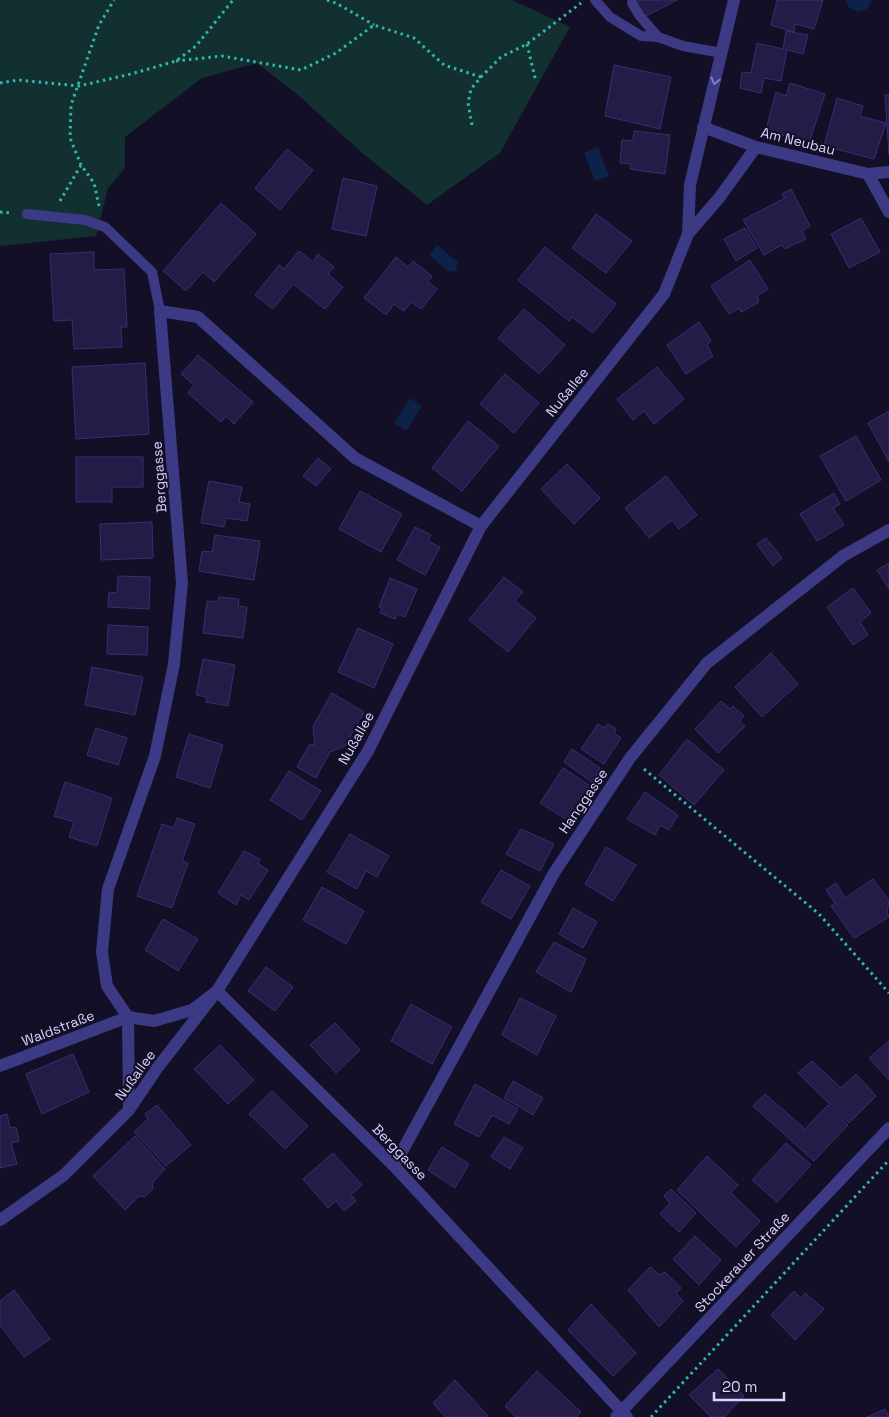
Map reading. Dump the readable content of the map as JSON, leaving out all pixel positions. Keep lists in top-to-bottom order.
{
  "streets": {
    "street": [
      "Am Neubau",
      "Nußallee",
      "Berggasse",
      "Hanggasse",
      "Waldstraße",
      "Stockerauer Straße"
    ]
  },
  "crossings": [
    ["Am Neubau", "Nußallee"],
    ["Nußallee", "Berggasse"],
    ["Berggasse", "Hanggasse"],
    ["Berggasse", "Waldstraße"],
    ["Berggasse", "Stockerauer Straße"]
  ],
  "scale_bar": "20 m"
}
